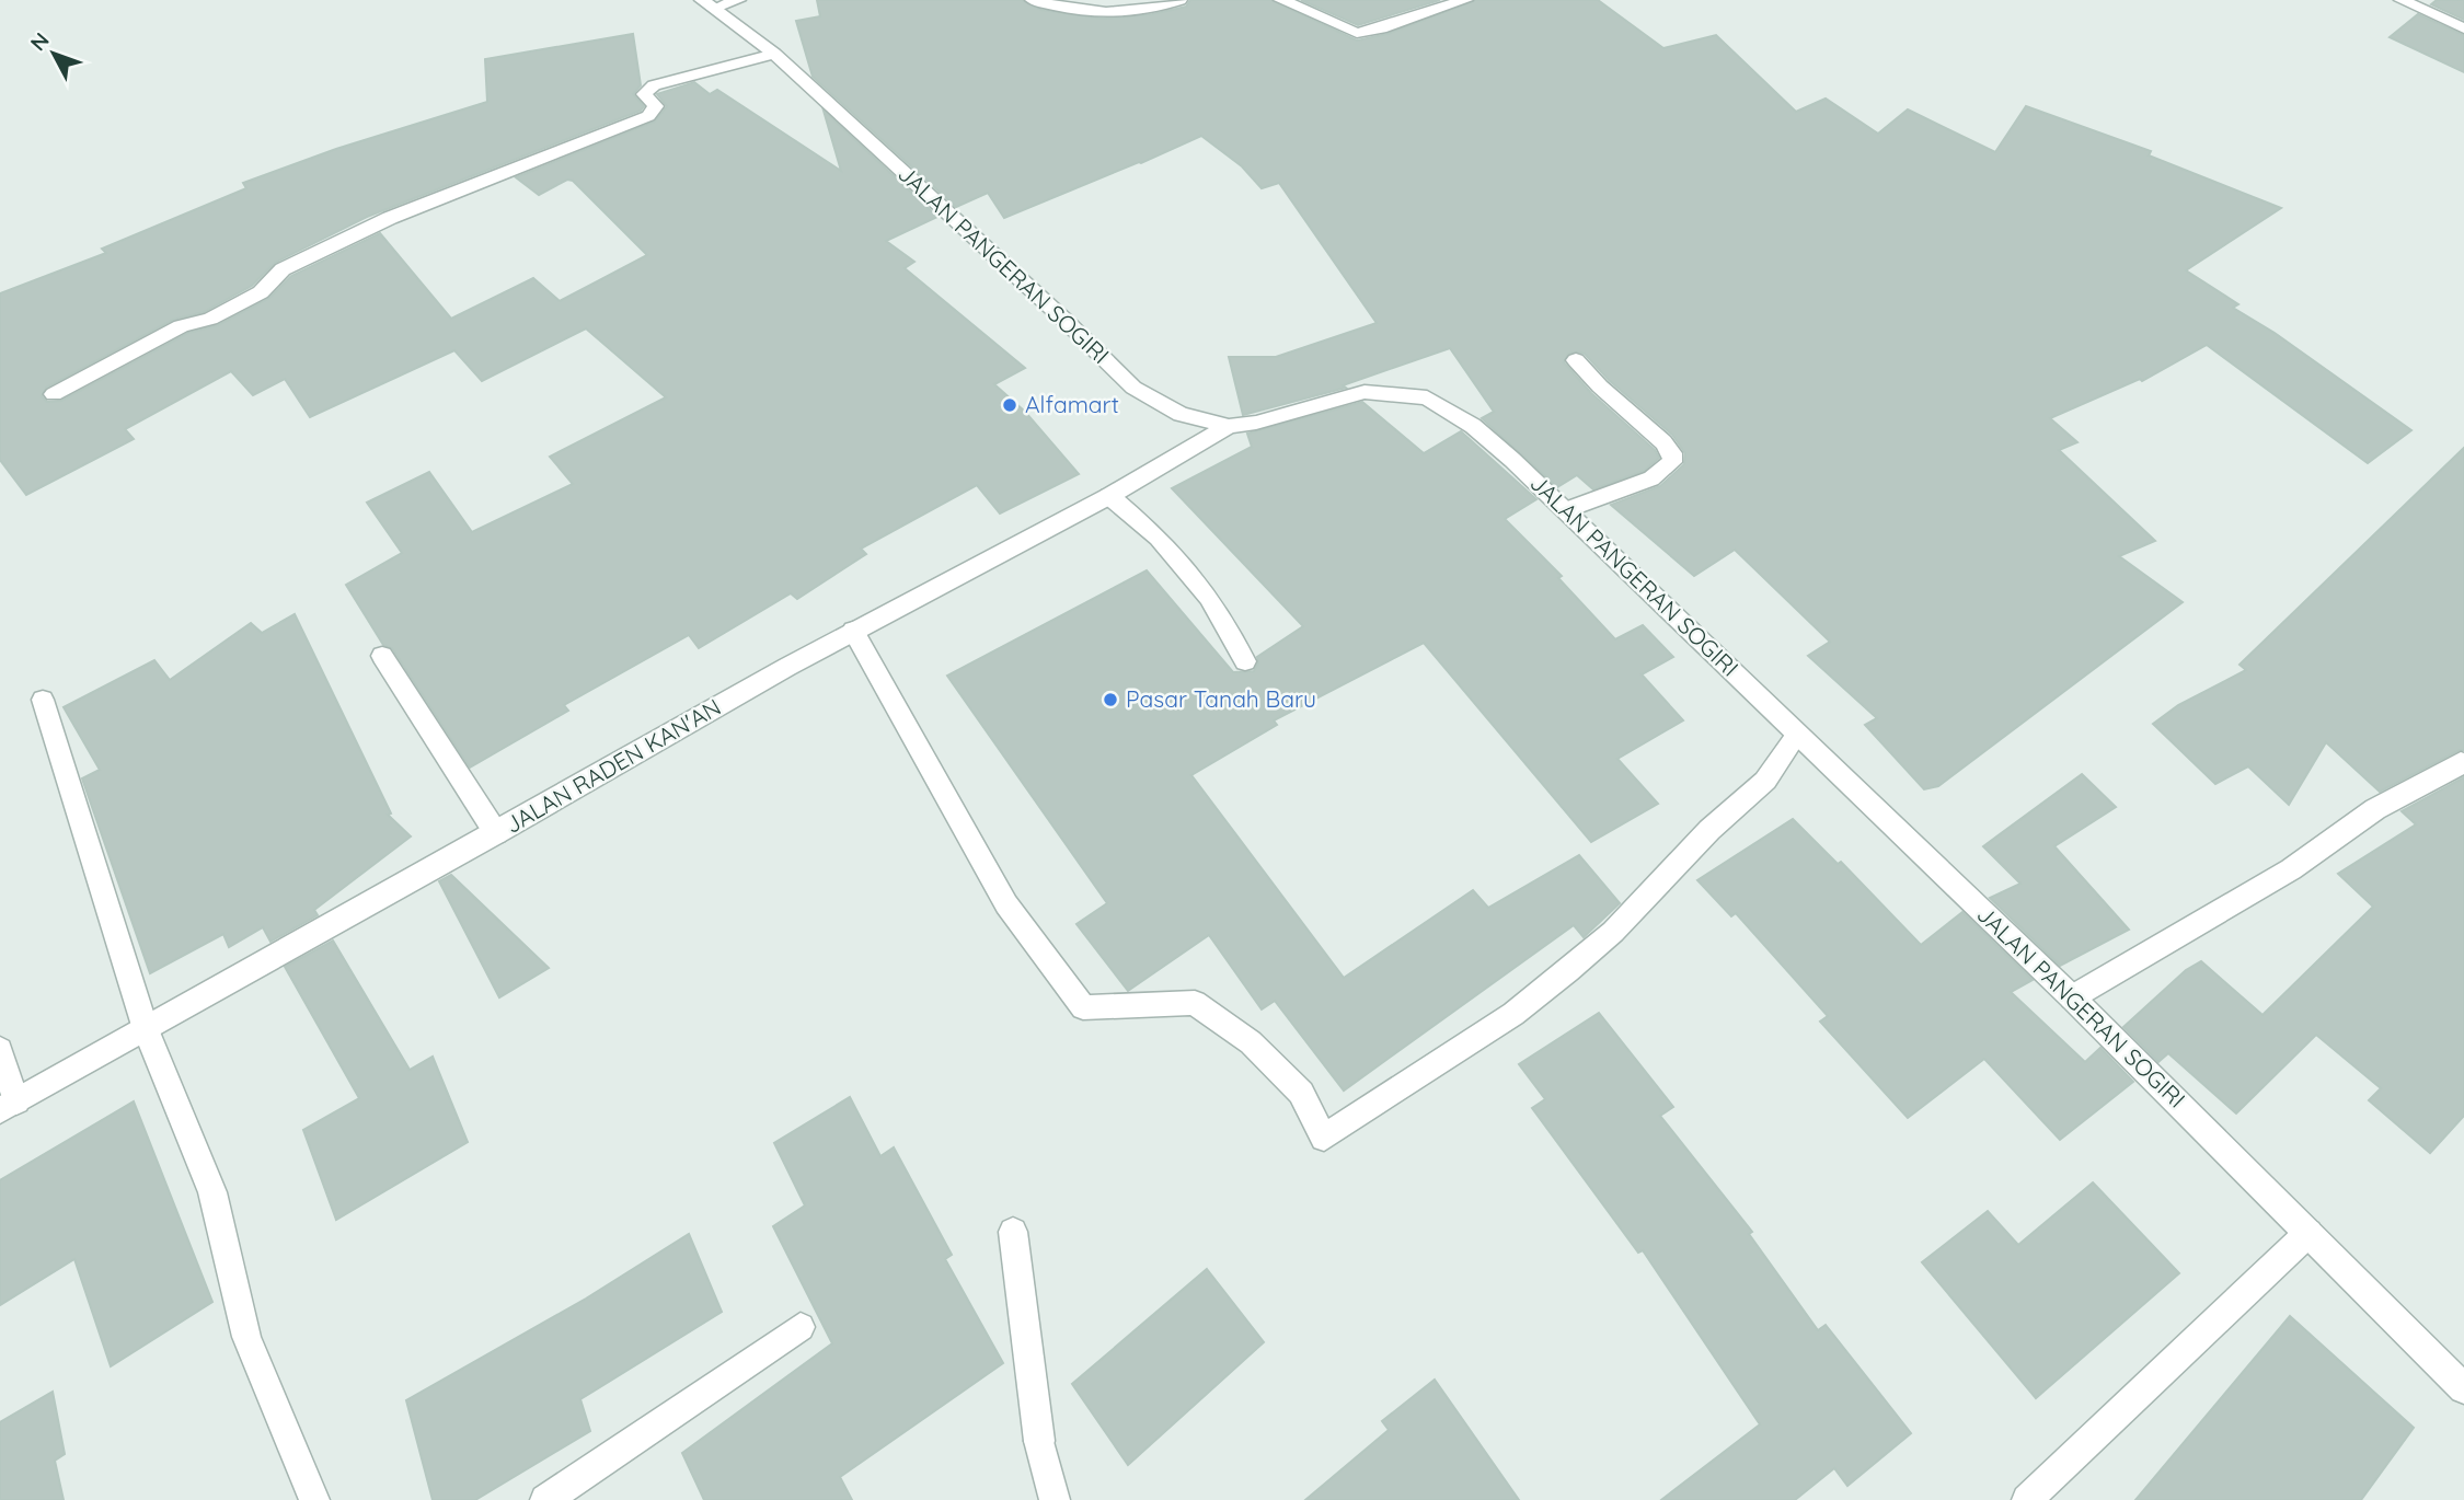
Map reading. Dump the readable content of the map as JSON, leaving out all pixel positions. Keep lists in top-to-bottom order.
{
  "streets": {
    "street": ["JALAN PANGERAN SOGIRI", "JALAN RADEN KAN'AN"]
  },
  "crossings": [
    ["JALAN PANGERAN SOGIRI", "JALAN RADEN KAN'AN"]
  ],
  "places": ["Alfamart", "Pasar Tanah Baru"],
  "north": "top left"
}
